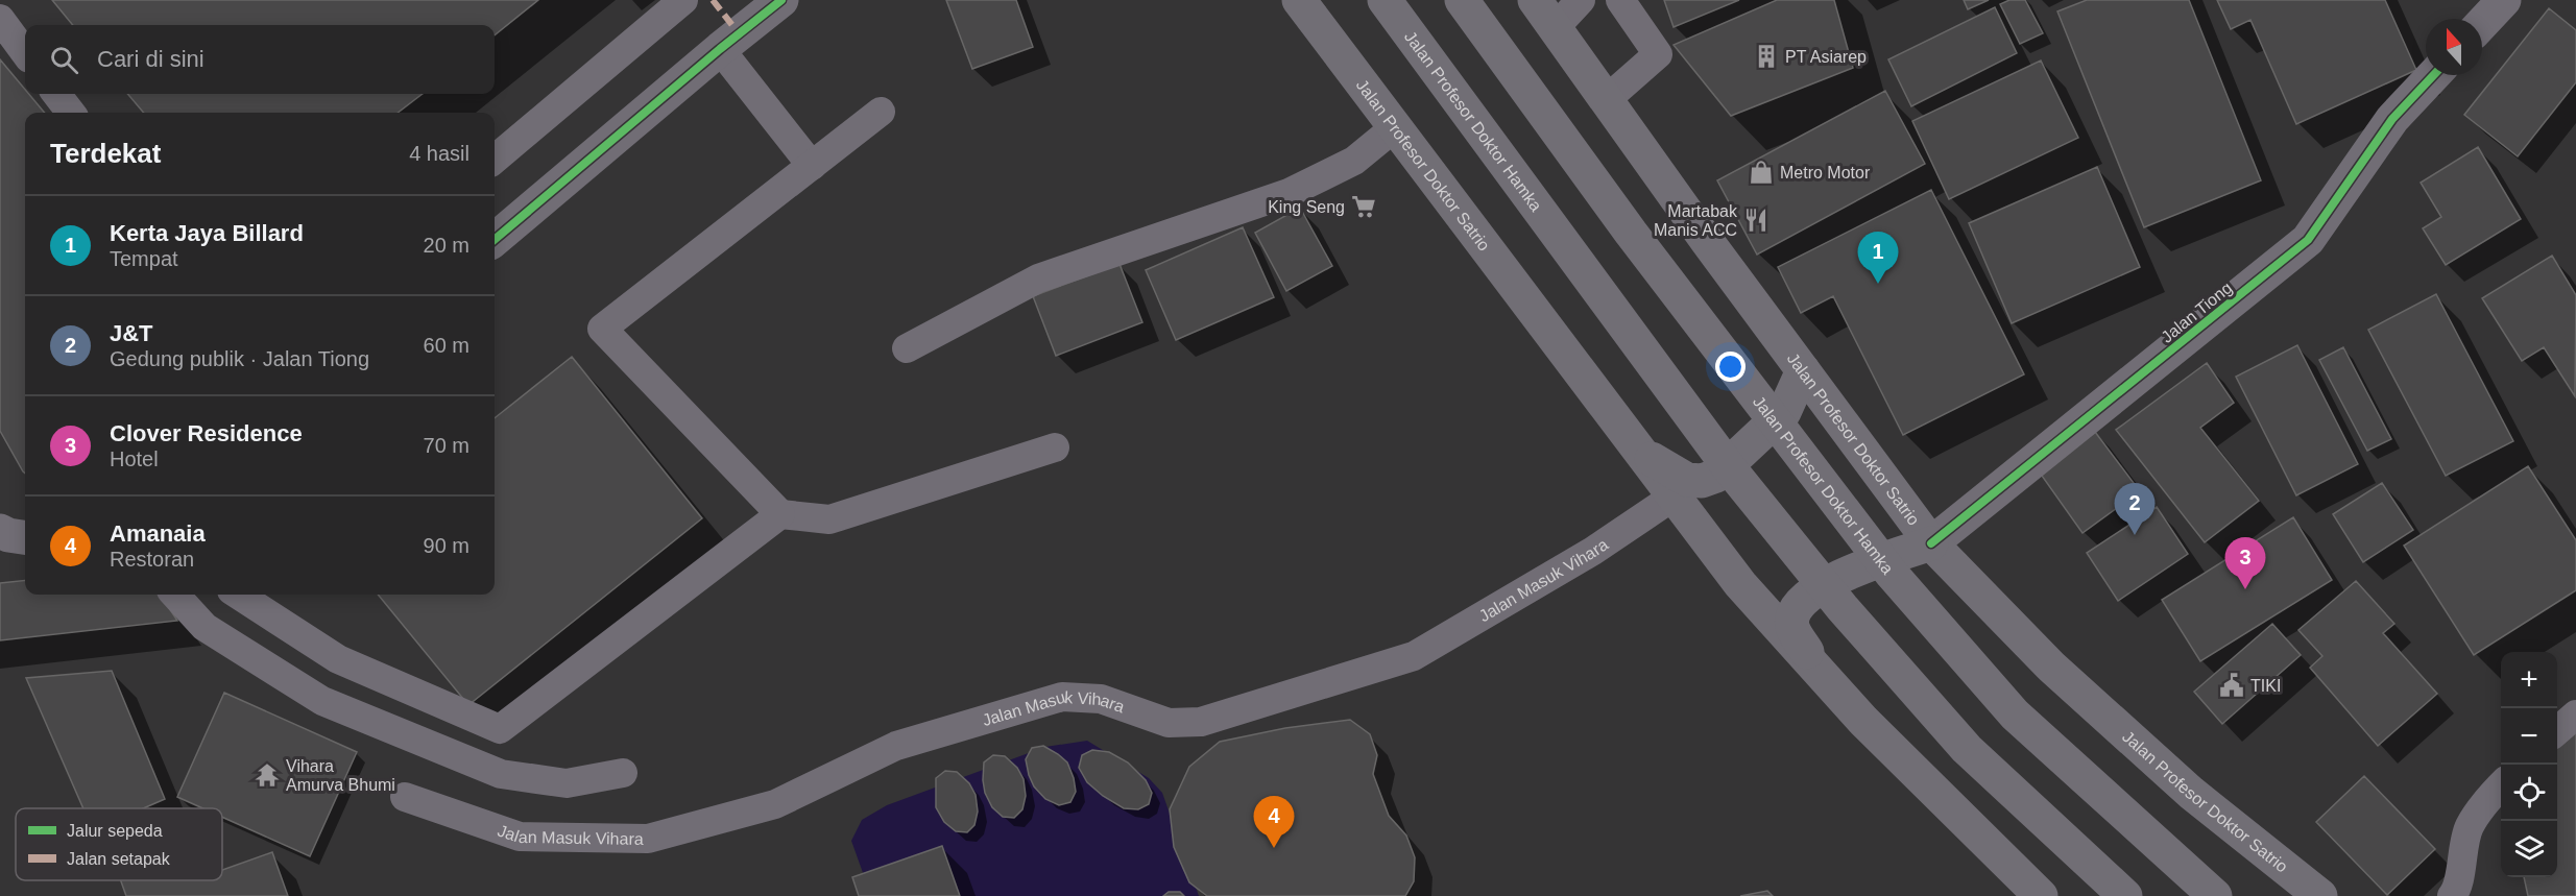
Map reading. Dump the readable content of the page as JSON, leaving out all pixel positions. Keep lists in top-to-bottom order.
{
  "streets": {
    "main road": ["Jalan Profesor Doktor Hamka", "Jalan Profesor Doktor Satrio"],
    "street": ["Jalan Tiong"],
    "lane": ["Jalan Masuk Vihara"]
  },
  "crossings": [
    ["Jalan Profesor Doktor Satrio", "Jalan Tiong"],
    ["Jalan Profesor Doktor Satrio", "Jalan Masuk Vihara"]
  ],
  "places": {
    "building": ["PT Asiarep"],
    "shop": ["Metro Motor"],
    "supermarket": ["King Seng"],
    "restaurant": ["Martabak Manis ACC"],
    "public building": ["TIKI"],
    "temple": ["Vihara Amurva Bhumi"]
  },
  "legend": ["Jalur sepeda", "Jalan setapak"],
  "north": "top",
  "page": {
    "search": "Cari di sini",
    "heading": ["Terdekat", "4 hasil"],
    "list": [
      {
        "mark": "1",
        "name": "Kerta Jaya Billard",
        "note": "Tempat",
        "value": "20 m"
      },
      {
        "mark": "2",
        "name": "J&T",
        "note": "Gedung publik · Jalan Tiong",
        "value": "60 m"
      },
      {
        "mark": "3",
        "name": "Clover Residence",
        "note": "Hotel",
        "value": "70 m"
      },
      {
        "mark": "4",
        "name": "Amanaia",
        "note": "Restoran",
        "value": "90 m"
      }
    ],
    "pins": [
      "1",
      "2",
      "3",
      "4"
    ],
    "map_buttons": ["+", "−"]
  }
}
